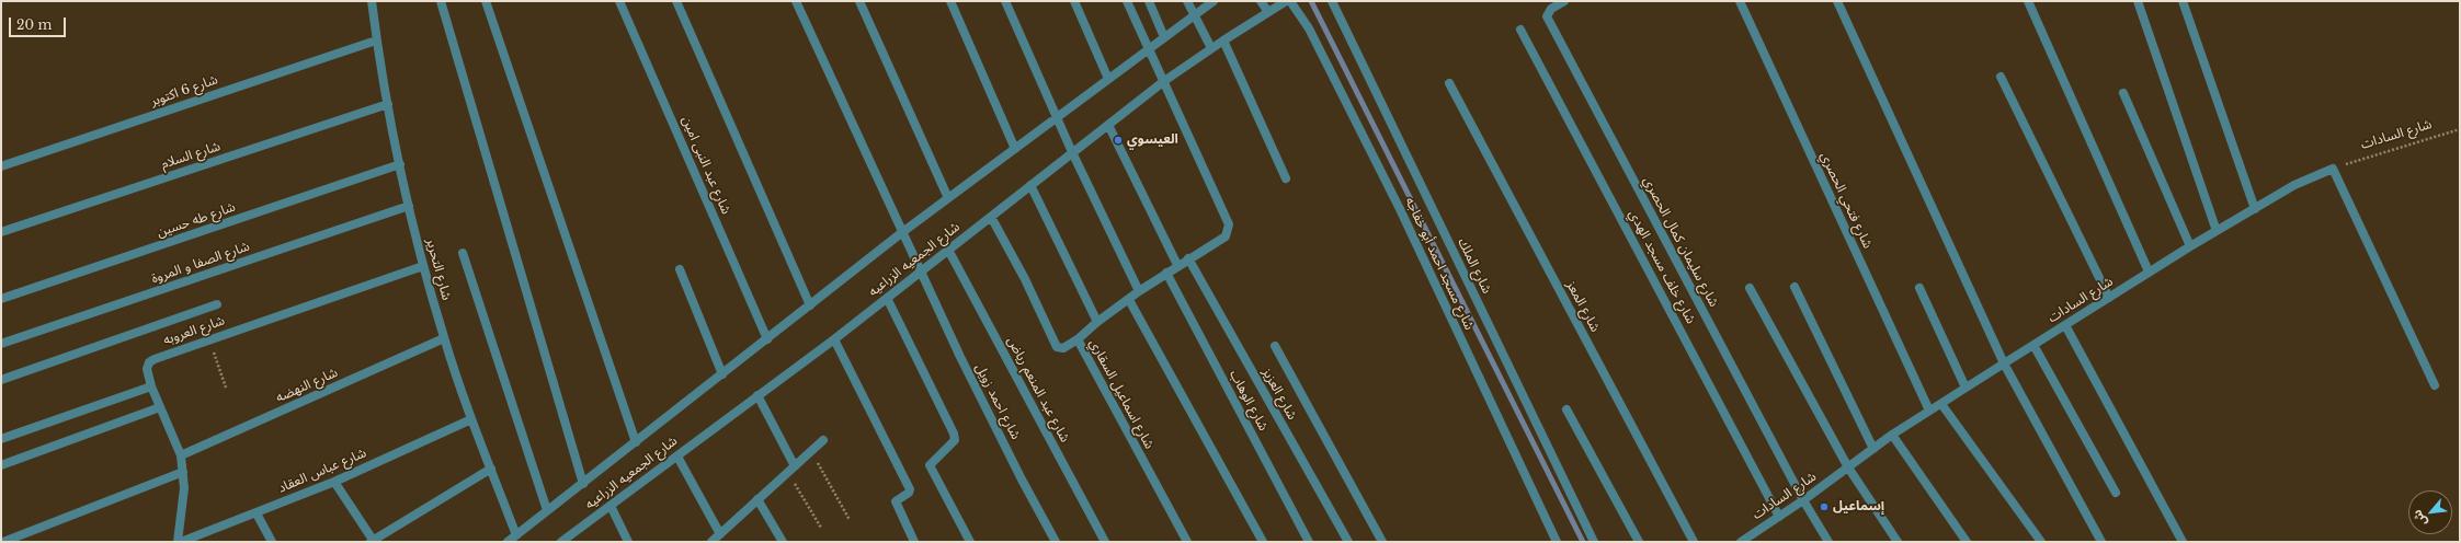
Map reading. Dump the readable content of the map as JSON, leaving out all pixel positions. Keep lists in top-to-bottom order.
{
  "streets": {
    "street": [
      "شارع 6 اكتوبر",
      "شارع السادات",
      "شارع السلام",
      "شارع عبد النبى امين",
      "شارع فتحي الحصري",
      "شارع طه حسين",
      "شارع سليمان كمال الحصري",
      "شارع الجمعيه الزراعيه",
      "شارع الصفا و المروة",
      "شارع مسجد احمد أبو خفاجه",
      "شارع الملك",
      "شارع خلف مسجد الهدي",
      "شارع التحرير",
      "شارع المعز",
      "شارع العروبه",
      "شارع النهضه",
      "شارع عبد المنعم رياض",
      "شارع اسماعيل السقاري",
      "شارع العزيز",
      "شارع الوهاب",
      "شارع احمد زويل",
      "شارع عباس العقاد"
    ]
  },
  "crossings": [
    ["شارع 6 اكتوبر", "شارع التحرير"],
    ["شارع السادات", "شارع فتحي الحصري"],
    ["شارع السادات", "شارع سليمان كمال الحصري"],
    ["شارع السادات", "شارع خلف مسجد الهدي"],
    ["شارع السلام", "شارع التحرير"],
    ["شارع عبد النبى امين", "شارع الجمعيه الزراعيه"],
    ["شارع طه حسين", "شارع التحرير"],
    ["شارع الجمعيه الزراعيه", "شارع التحرير"],
    ["شارع الجمعيه الزراعيه", "شارع عبد المنعم رياض"],
    ["شارع الجمعيه الزراعيه", "شارع اسماعيل السقاري"],
    ["شارع الجمعيه الزراعيه", "شارع احمد زويل"],
    ["شارع الصفا و المروة", "شارع التحرير"],
    ["شارع التحرير", "شارع العروبه"],
    ["شارع التحرير", "شارع النهضه"],
    ["شارع التحرير", "شارع عباس العقاد"]
  ],
  "places": ["العيسوي", "إسماعيل"],
  "scale_bar": "20 m",
  "north": "bottom left"
}
